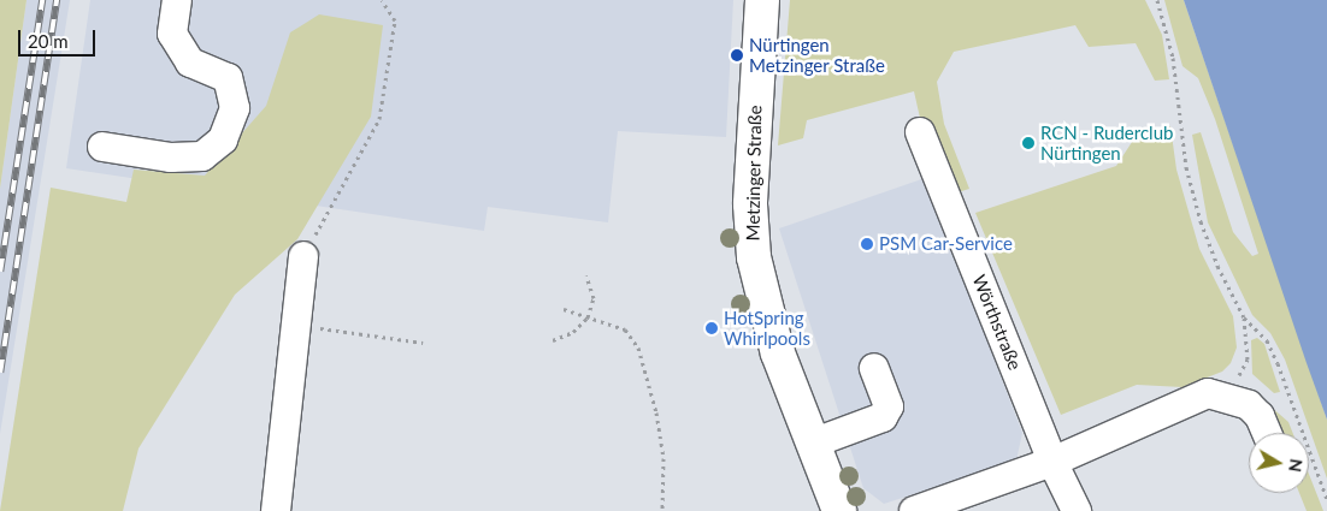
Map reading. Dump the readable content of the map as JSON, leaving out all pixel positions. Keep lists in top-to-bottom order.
{
  "streets": {
    "main road": ["Metzinger Straße"],
    "street": ["Wörthstraße"]
  },
  "places": [
    "Nürtingen Metzinger Straße",
    "RCN - Ruderclub Nürtingen",
    "PSM Car-Service",
    "HotSpring Whirlpools"
  ],
  "scale_bar": "20 m",
  "north": "right"
}
